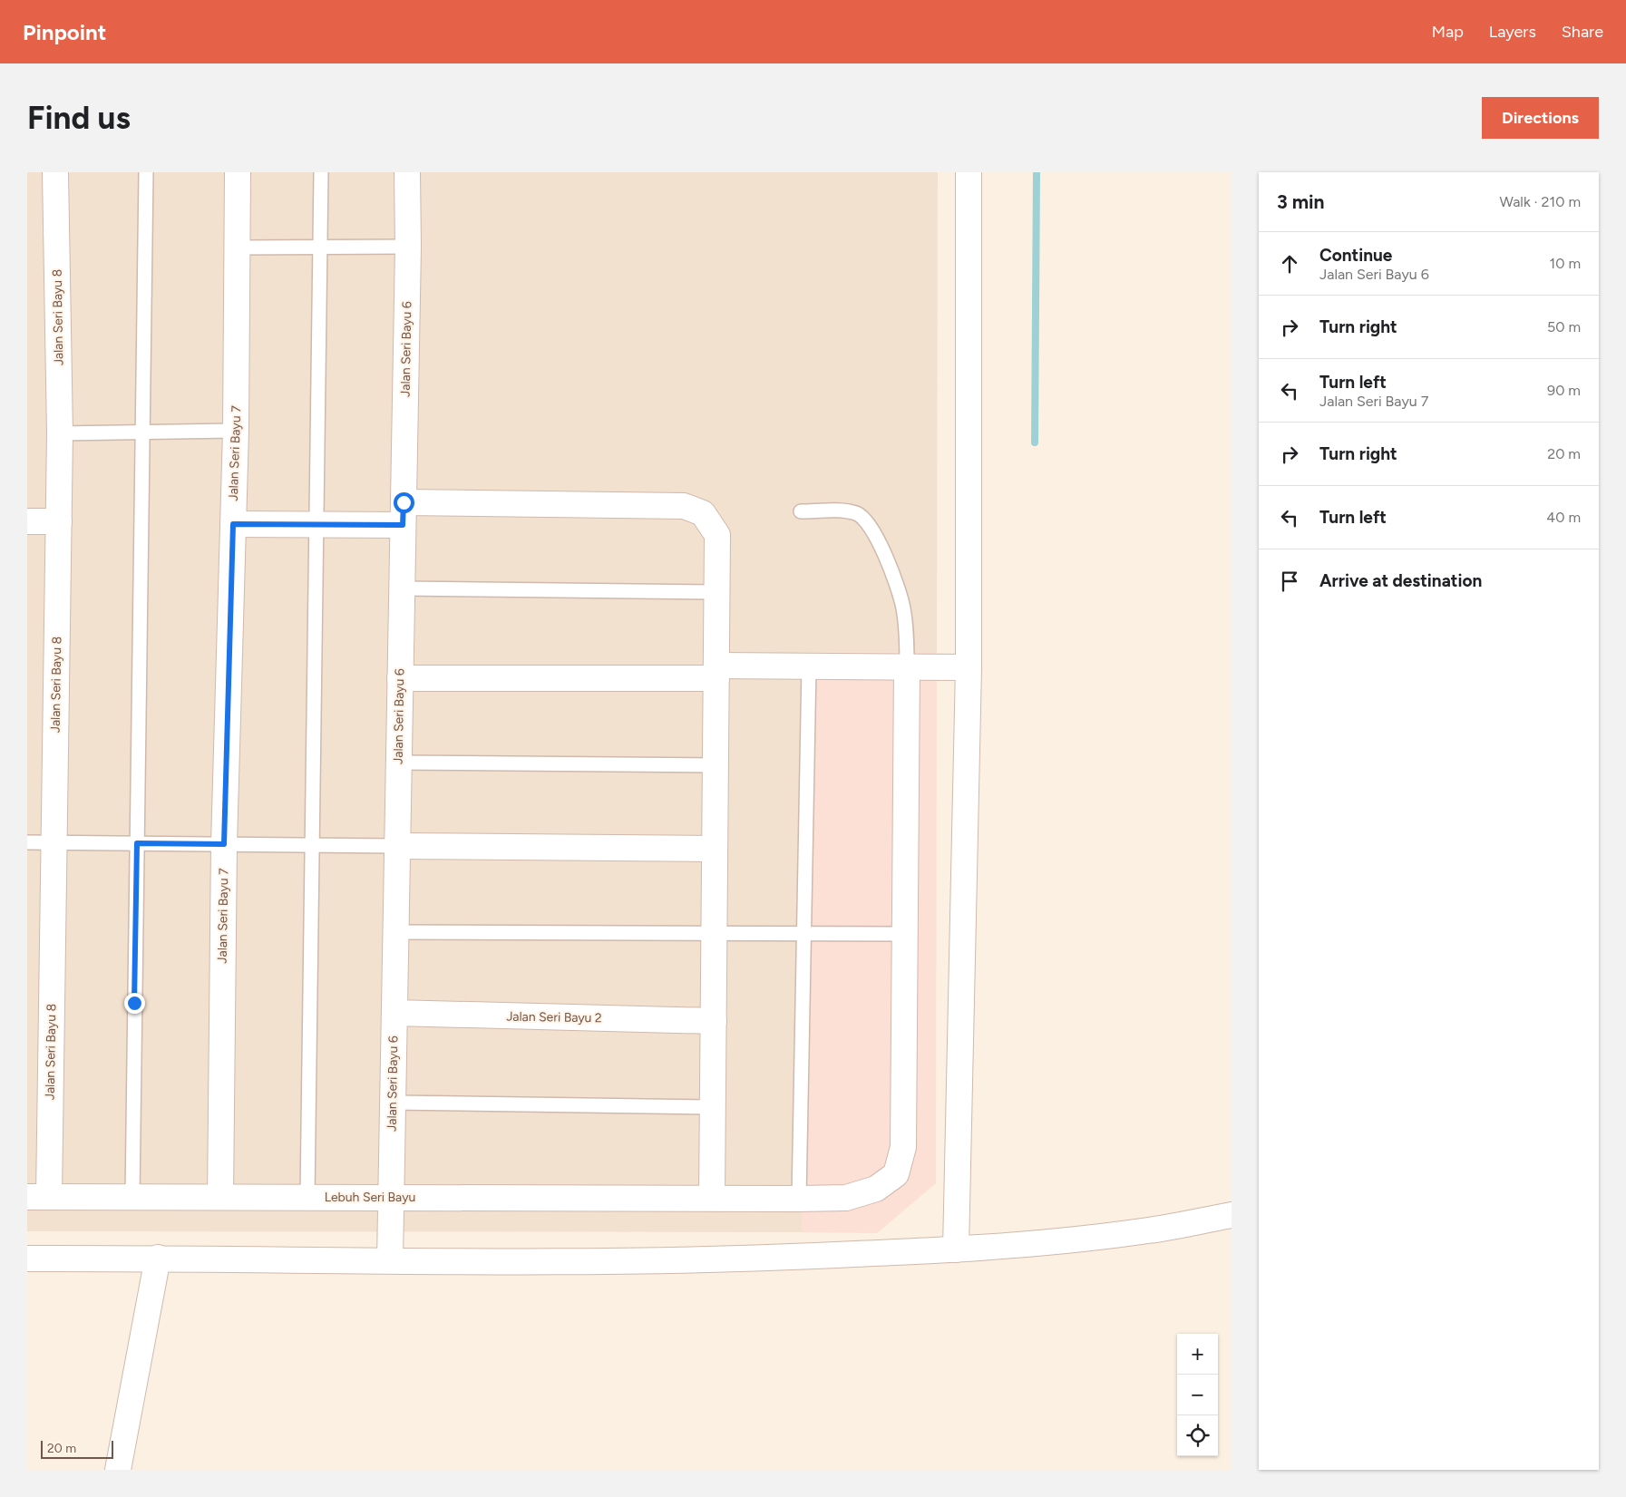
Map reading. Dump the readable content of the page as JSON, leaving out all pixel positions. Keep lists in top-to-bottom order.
{
  "streets": {
    "street": [
      "Jalan Seri Bayu 8",
      "Jalan Seri Bayu 6",
      "Jalan Seri Bayu 7",
      "Jalan Seri Bayu 2",
      "Lebuh Seri Bayu"
    ]
  },
  "crossings": [
    ["Jalan Seri Bayu 8", "Lebuh Seri Bayu"],
    ["Jalan Seri Bayu 6", "Jalan Seri Bayu 2"],
    ["Jalan Seri Bayu 6", "Lebuh Seri Bayu"],
    ["Jalan Seri Bayu 7", "Lebuh Seri Bayu"]
  ],
  "scale_bar": "20 m",
  "page": {
    "header": "Pinpoint",
    "nav": ["Map", "Layers", "Share"],
    "buttons": "Directions",
    "title": "Find us",
    "heading": ["3 min", "Walk · 210 m"],
    "list": [
      ["Continue", "Jalan Seri Bayu 6", "10 m"],
      ["Turn right", "50 m"],
      ["Turn left", "Jalan Seri Bayu 7", "90 m"],
      ["Turn right", "20 m"],
      ["Turn left", "40 m"],
      "Arrive at destination"
    ],
    "map_buttons": ["+", "−"],
    "scale": "20 m"
  }
}
